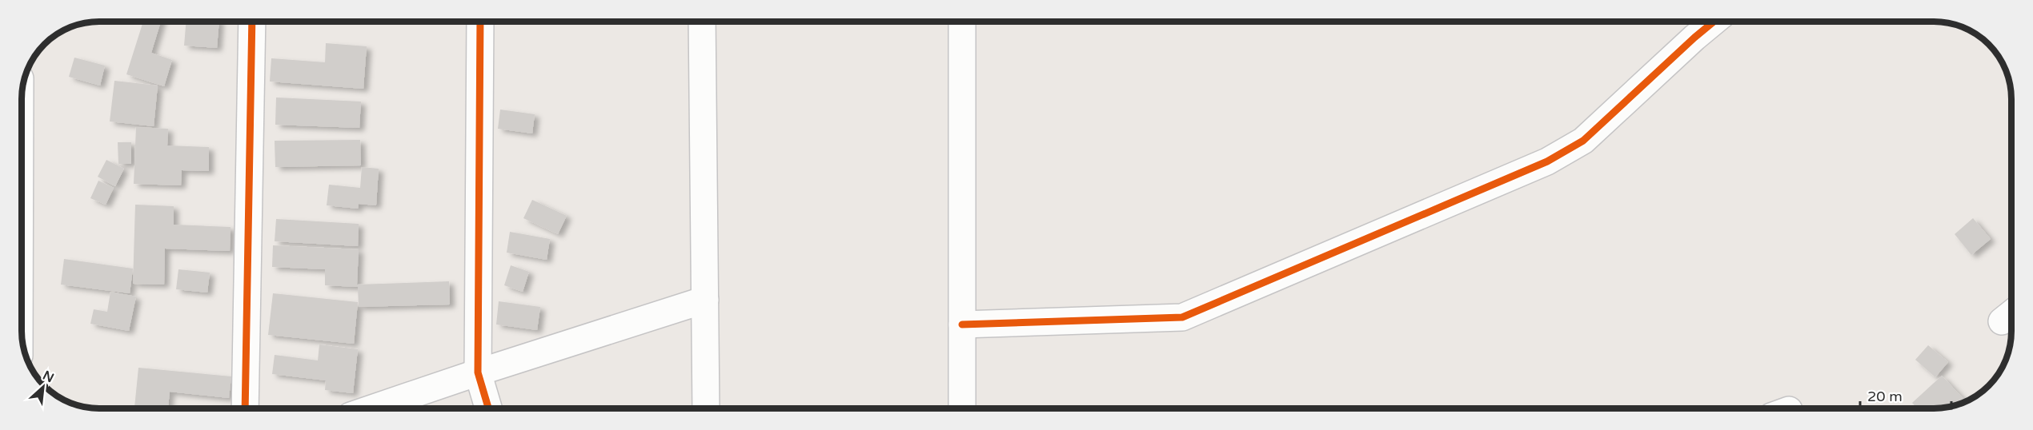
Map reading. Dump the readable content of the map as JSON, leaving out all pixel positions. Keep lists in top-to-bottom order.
{
  "scale_bar": "20 m",
  "north": "top right"
}
